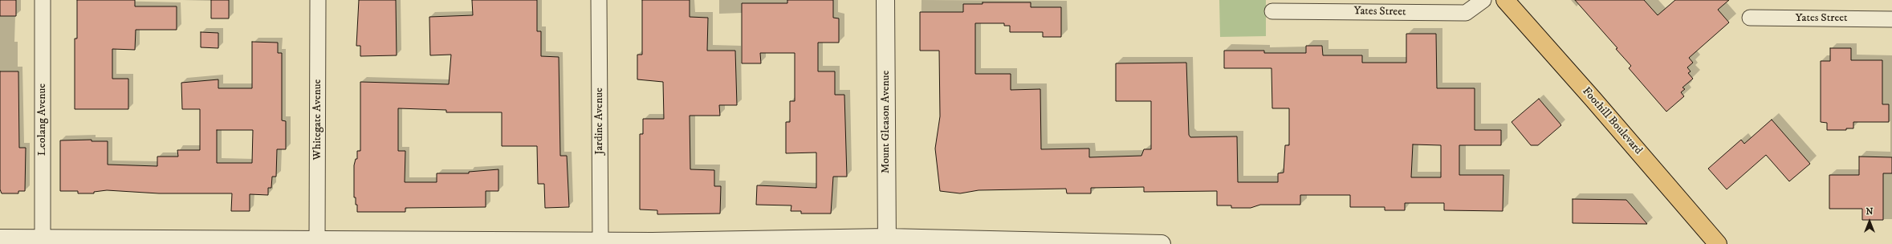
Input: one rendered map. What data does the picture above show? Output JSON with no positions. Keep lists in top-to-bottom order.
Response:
{
  "streets": {
    "main road": ["Foothill Boulevard"],
    "street": [
      "Yates Street",
      "Leolang Avenue",
      "Whitegate Avenue",
      "Jardine Avenue",
      "Mount Gleason Avenue"
    ]
  },
  "north": "top"
}
